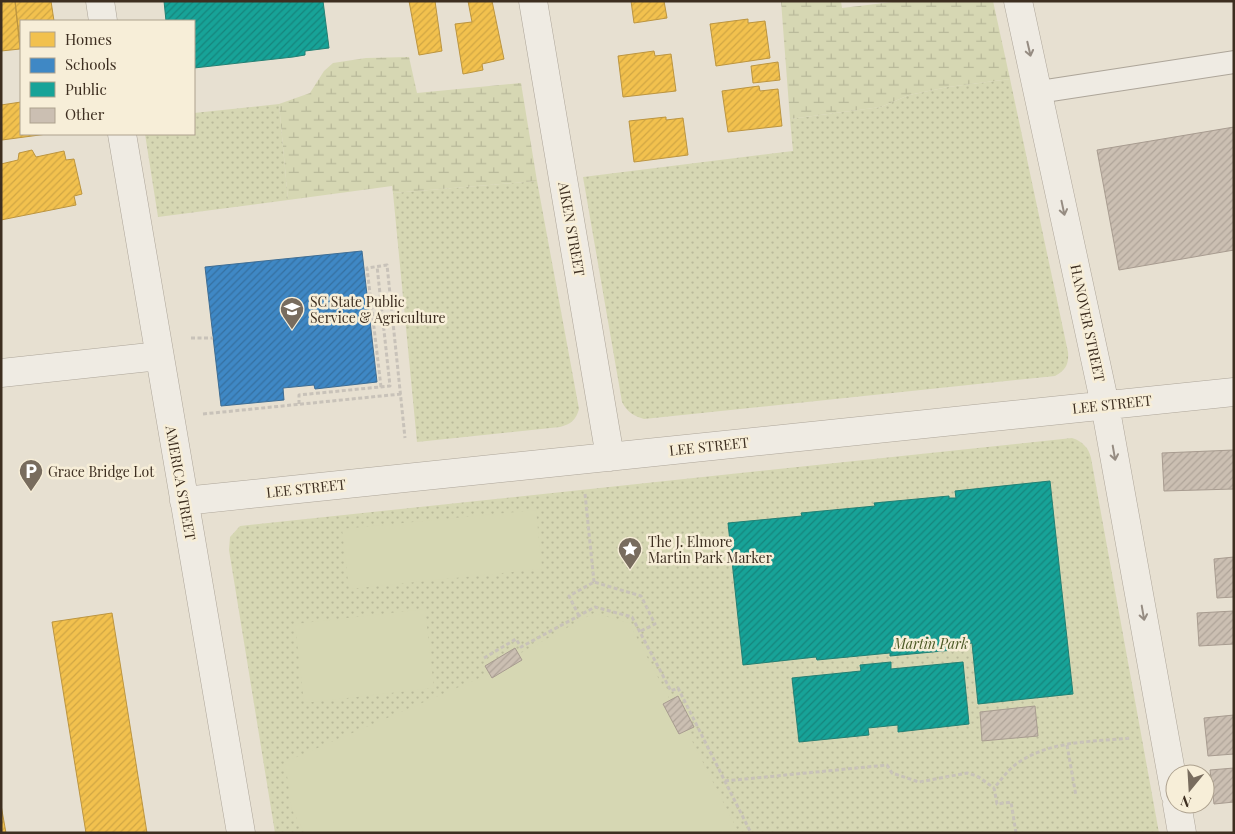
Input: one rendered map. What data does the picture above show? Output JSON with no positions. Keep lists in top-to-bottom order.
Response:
{
  "streets": {
    "street": [
      "AIKEN STREET",
      "HANOVER STREET",
      "LEE STREET",
      "AMERICA STREET"
    ]
  },
  "crossings": [
    ["AIKEN STREET", "LEE STREET"],
    ["HANOVER STREET", "LEE STREET"],
    ["LEE STREET", "AMERICA STREET"]
  ],
  "one_way": ["HANOVER STREET"],
  "parks": ["Martin Park"],
  "places": {
    "school or university": ["SC State Public Service & Agriculture"],
    "parking": ["Grace Bridge Lot"],
    "place": ["The J. Elmore Martin Park Marker"]
  },
  "legend": [
    "Homes",
    "Schools",
    "Public",
    "Other"
  ],
  "north": "bottom"
}
